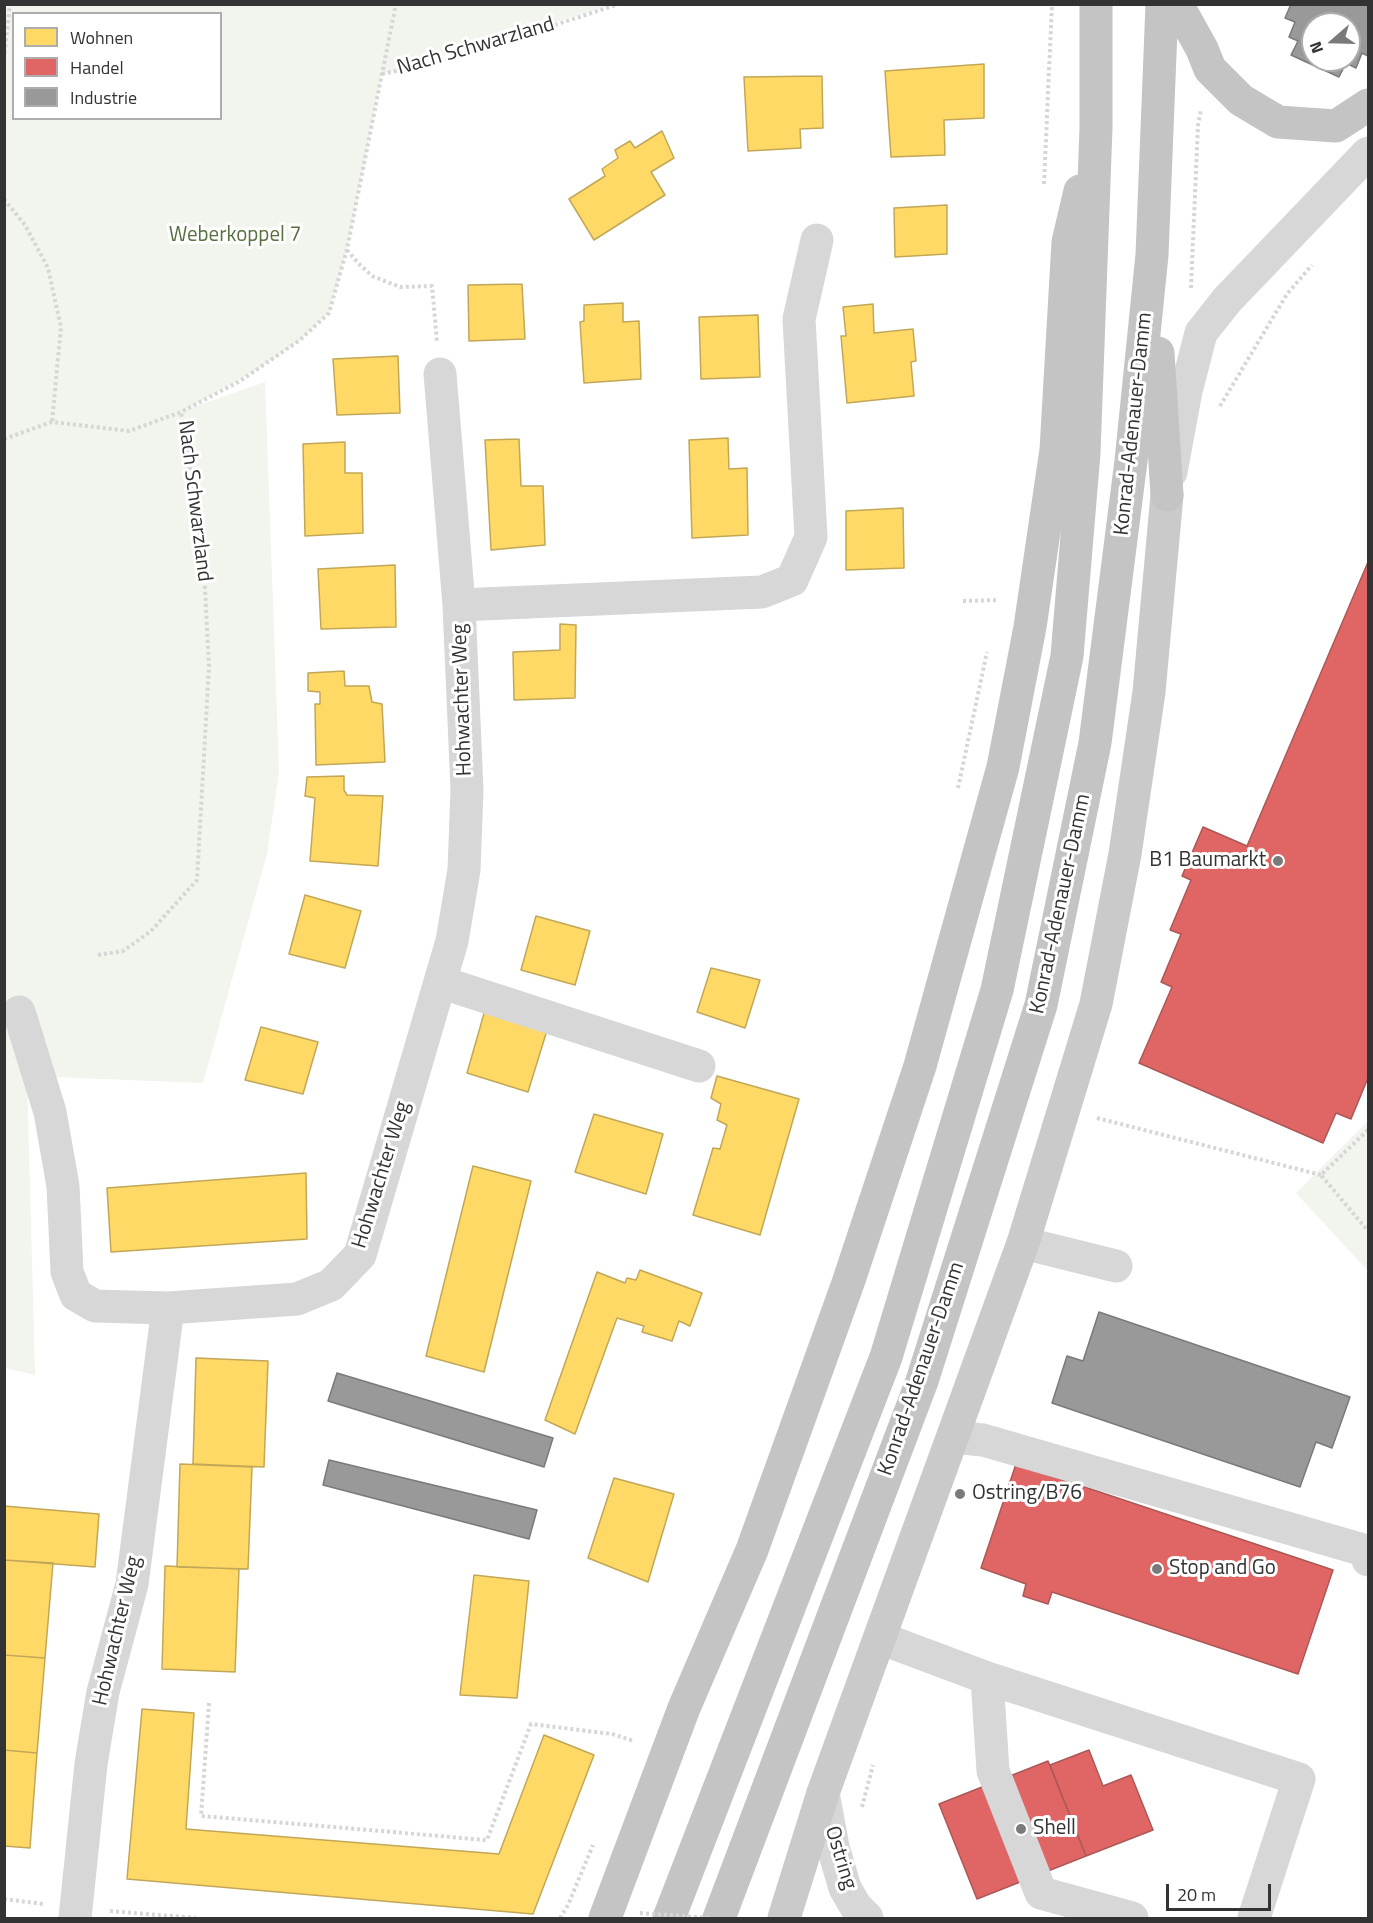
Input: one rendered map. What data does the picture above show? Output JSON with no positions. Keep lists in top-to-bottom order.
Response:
{
  "streets": {
    "highway": ["Konrad-Adenauer-Damm"],
    "street": ["Hohwachter Weg", "Ostring"],
    "path": ["Nach Schwarzland"]
  },
  "crossings": [
    ["Konrad-Adenauer-Damm", "Ostring"]
  ],
  "parks": ["Weberkoppel 7"],
  "places": [
    "B1 Baumarkt",
    "Ostring/B76",
    "Stop and Go",
    "Shell"
  ],
  "legend": ["Wohnen", "Handel", "Industrie"],
  "scale_bar": "20 m",
  "north": "left"
}
